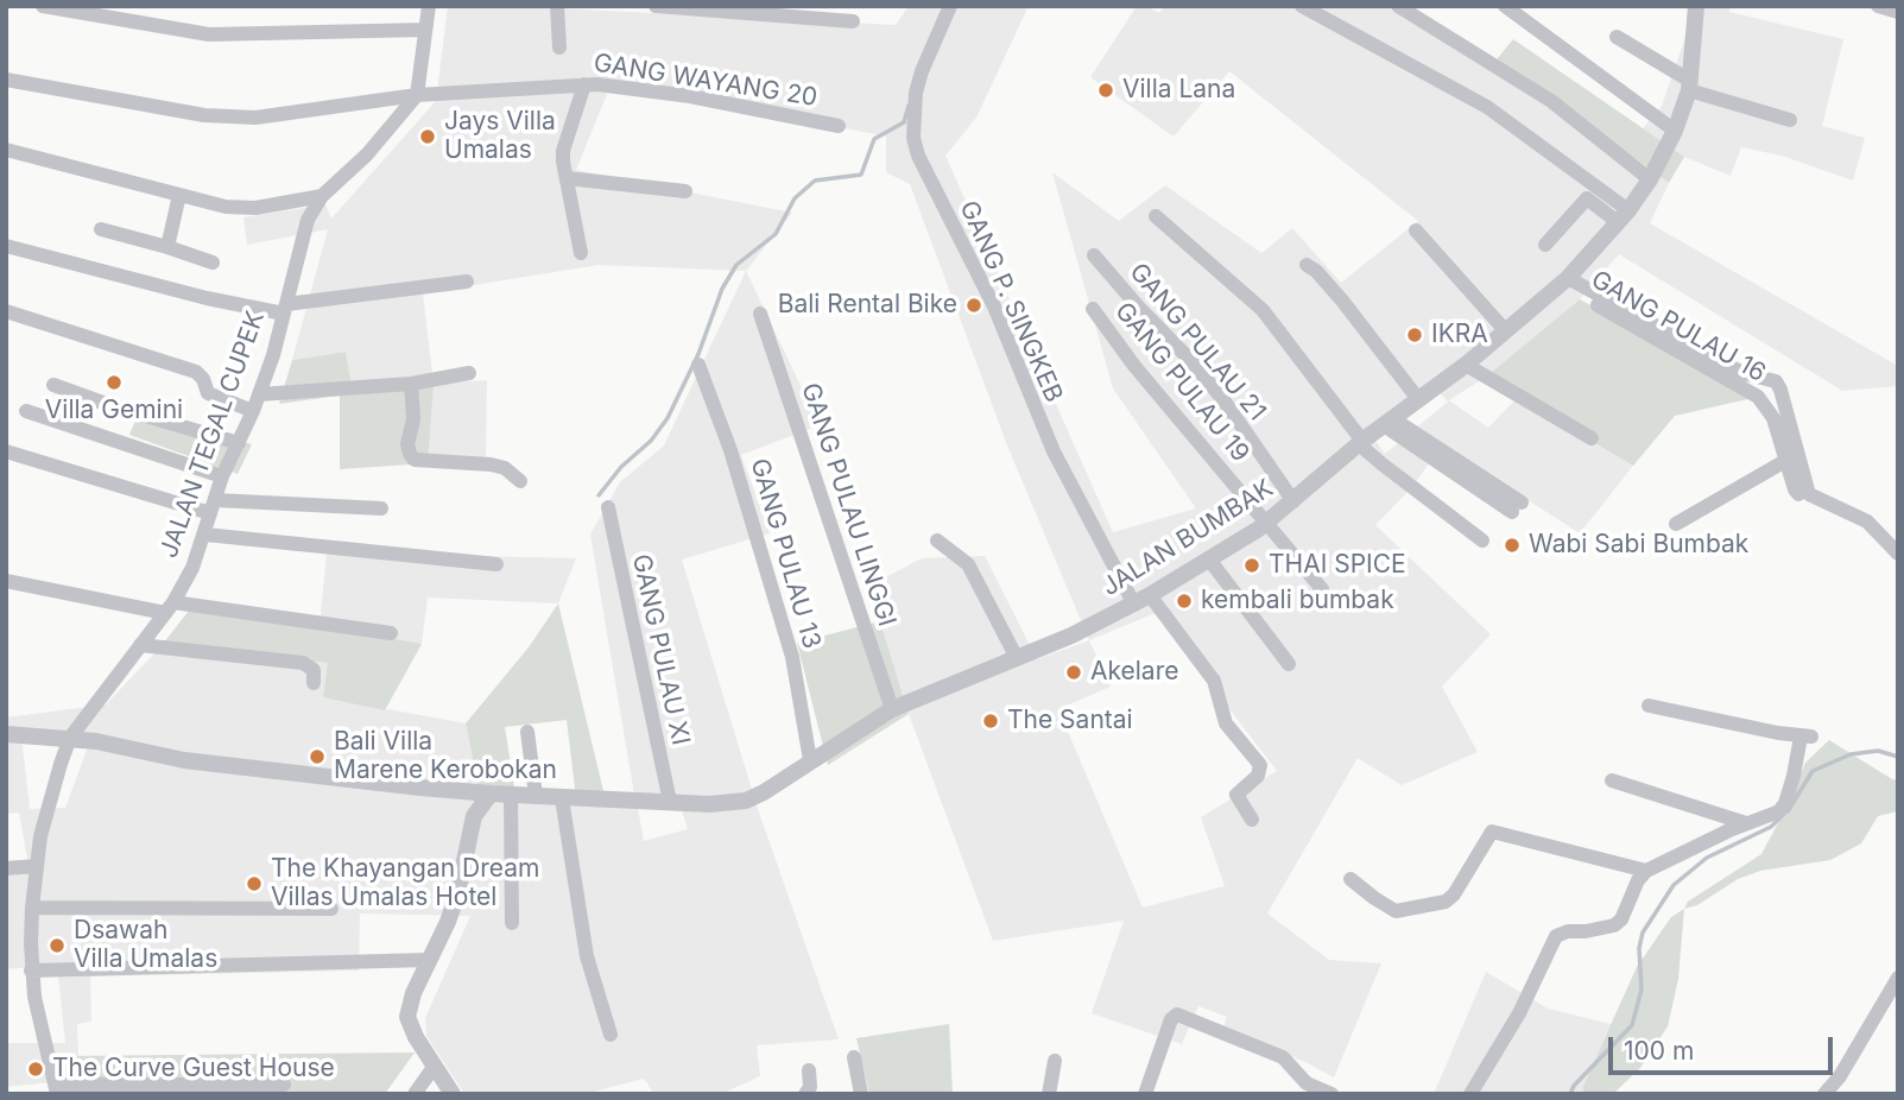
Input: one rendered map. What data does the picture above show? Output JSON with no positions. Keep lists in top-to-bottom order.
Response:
{
  "streets": {
    "street": [
      "GANG WAYANG 20",
      "GANG P. SINGKEB",
      "GANG PULAU 16",
      "GANG PULAU 21",
      "GANG PULAU 19",
      "JALAN TEGAL CUPEK",
      "GANG PULAU LINGGI",
      "JALAN BUMBAK",
      "GANG PULAU 13",
      "GANG PULAU XI"
    ]
  },
  "crossings": [
    ["GANG WAYANG 20", "JALAN TEGAL CUPEK"],
    ["GANG P. SINGKEB", "JALAN BUMBAK"],
    ["GANG PULAU 16", "JALAN BUMBAK"],
    ["GANG PULAU 21", "JALAN BUMBAK"],
    ["GANG PULAU 19", "JALAN BUMBAK"],
    ["GANG PULAU LINGGI", "JALAN BUMBAK"],
    ["JALAN BUMBAK", "GANG PULAU 13"],
    ["JALAN BUMBAK", "GANG PULAU XI"]
  ],
  "places": [
    "Villa Lana",
    "Jays Villa Umalas",
    "Bali Rental Bike",
    "IKRA",
    "Villa Gemini",
    "Wabi Sabi Bumbak",
    "THAI SPICE",
    "kembali bumbak",
    "Akelare",
    "The Santai",
    "Bali Villa Marene Kerobokan",
    "The Khayangan Dream Villas Umalas Hotel",
    "Dsawah Villa Umalas",
    "The Curve Guest House"
  ],
  "scale_bar": "100 m"
}
